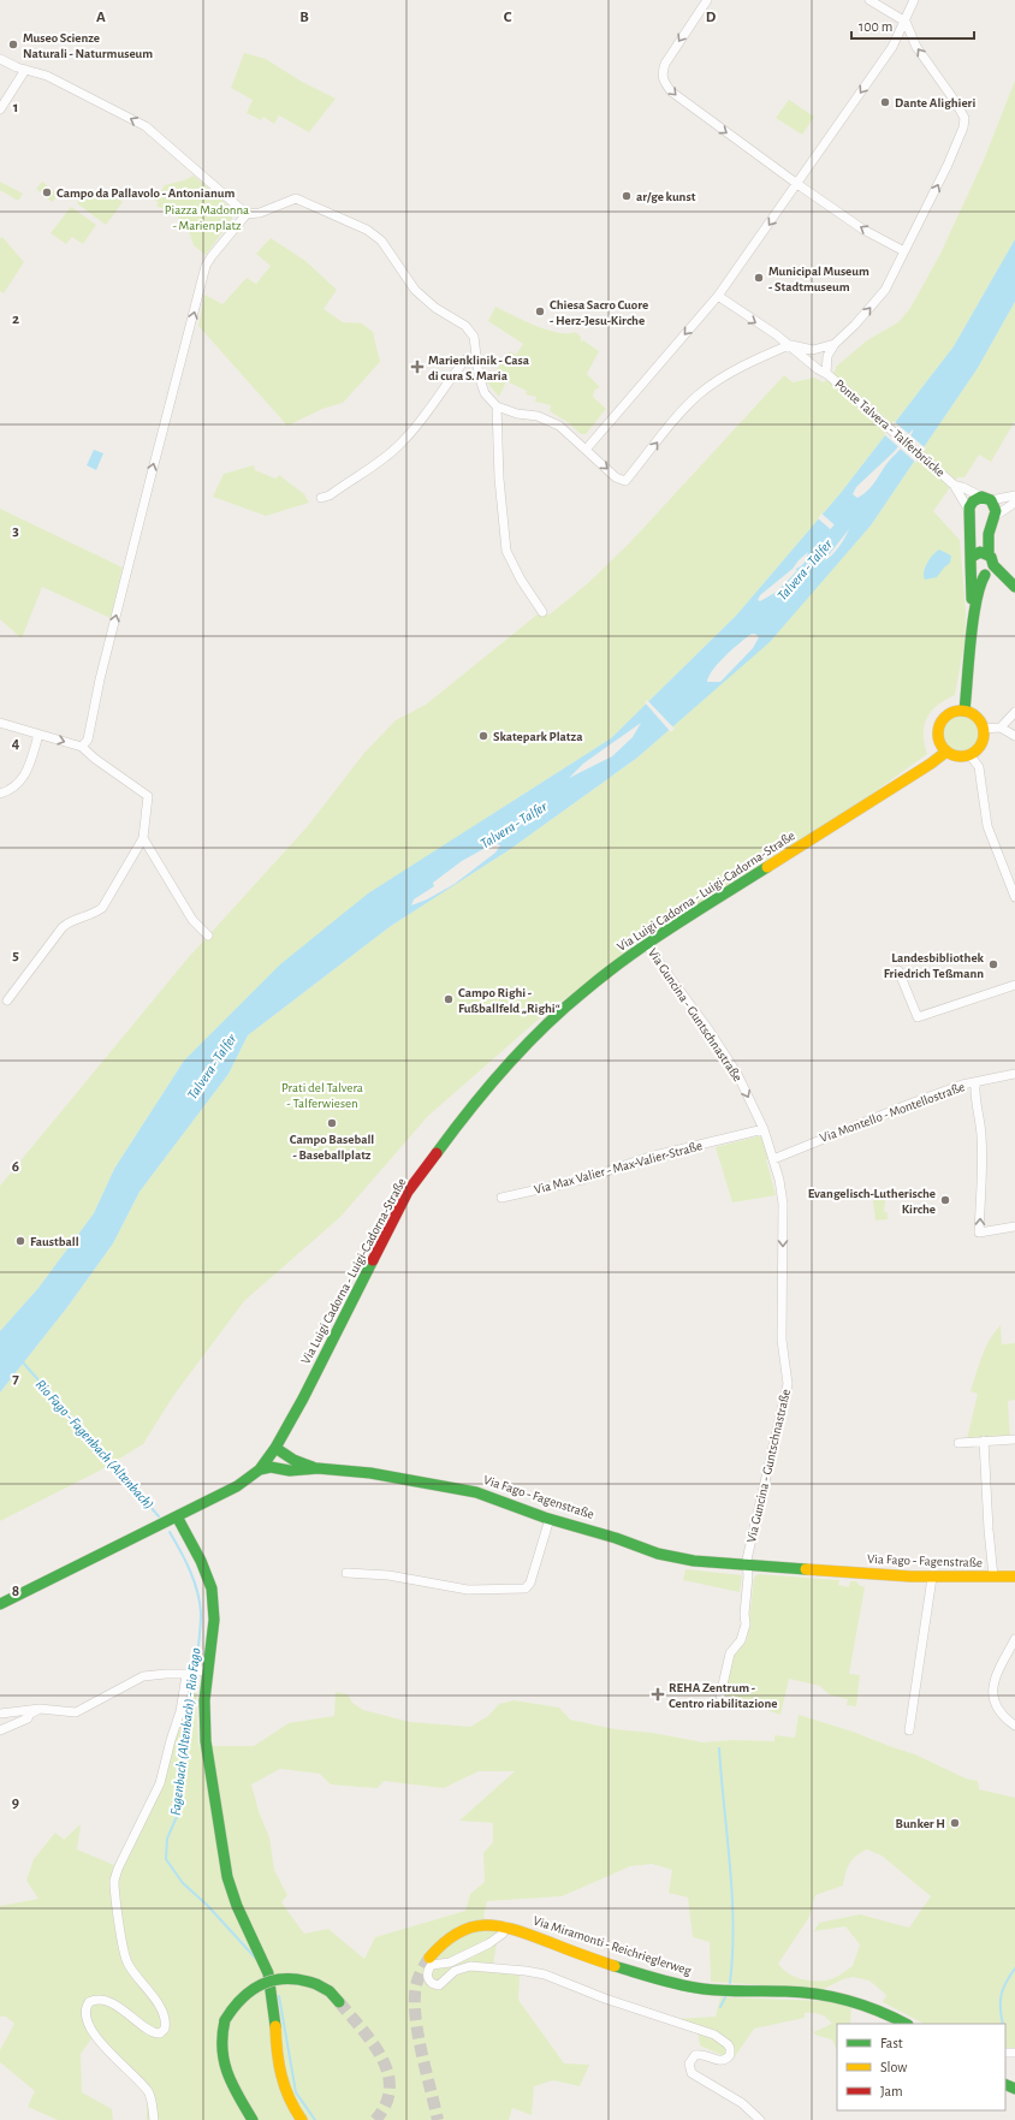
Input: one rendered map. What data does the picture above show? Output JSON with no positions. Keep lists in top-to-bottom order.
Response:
{
  "streets": {
    "main road": ["Via Luigi Cadorna - Luigi-Cadorna-Straße", "Via Fago - Fagenstraße", "Via Miramonti - Reichrieglerweg"],
    "street": [
      "Ponte Talvera - Talferbrücke",
      "Via Guncina - Guntschnastraße",
      "Via Montello - Montellostraße",
      "Via Max Valier - Max-Valier-Straße"
    ]
  },
  "crossings": [
    ["Via Luigi Cadorna - Luigi-Cadorna-Straße", "Via Guncina - Guntschnastraße"],
    ["Via Luigi Cadorna - Luigi-Cadorna-Straße", "Via Fago - Fagenstraße"],
    ["Via Guncina - Guntschnastraße", "Via Montello - Montellostraße"],
    ["Via Guncina - Guntschnastraße", "Via Max Valier - Max-Valier-Straße"],
    ["Via Guncina - Guntschnastraße", "Via Fago - Fagenstraße"]
  ],
  "one_way": ["Via Guncina - Guntschnastraße"],
  "water": ["Talvera - Talfer", "Rio Fago - Fagenbach (Altenbach)", "Fagenbach (Altenbach) - Rio Fago"],
  "parks": ["Piazza Madonna - Marienplatz", "Prati del Talvera - Talferwiesen"],
  "places": {
    "other": [
      "Museo Scienze Naturali - Naturmuseum",
      "Dante Alighieri",
      "Campo da Pallavolo - Antonianum",
      "ar/ge kunst",
      "Municipal Museum - Stadtmuseum",
      "Chiesa Sacro Cuore - Herz-Jesu-Kirche",
      "Skatepark Platza",
      "Landesbibliothek Friedrich Teßmann",
      "Campo Righi - Fußballfeld „Righi“",
      "Campo Baseball - Baseballplatz",
      "Evangelisch-Lutherische Kirche",
      "Faustball",
      "Bunker H"
    ],
    "health": ["Marienklinik - Casa di cura S. Maria", "REHA Zentrum - Centro riabilitazione"]
  },
  "legend": ["Fast", "Slow", "Jam"],
  "scale_bar": "100 m",
  "grid": {
    "columns": [
      "A",
      "B",
      "C",
      "D"
    ],
    "rows": [
      "1",
      "2",
      "3",
      "4",
      "5",
      "6",
      "7",
      "8",
      "9"
    ]
  }
}
